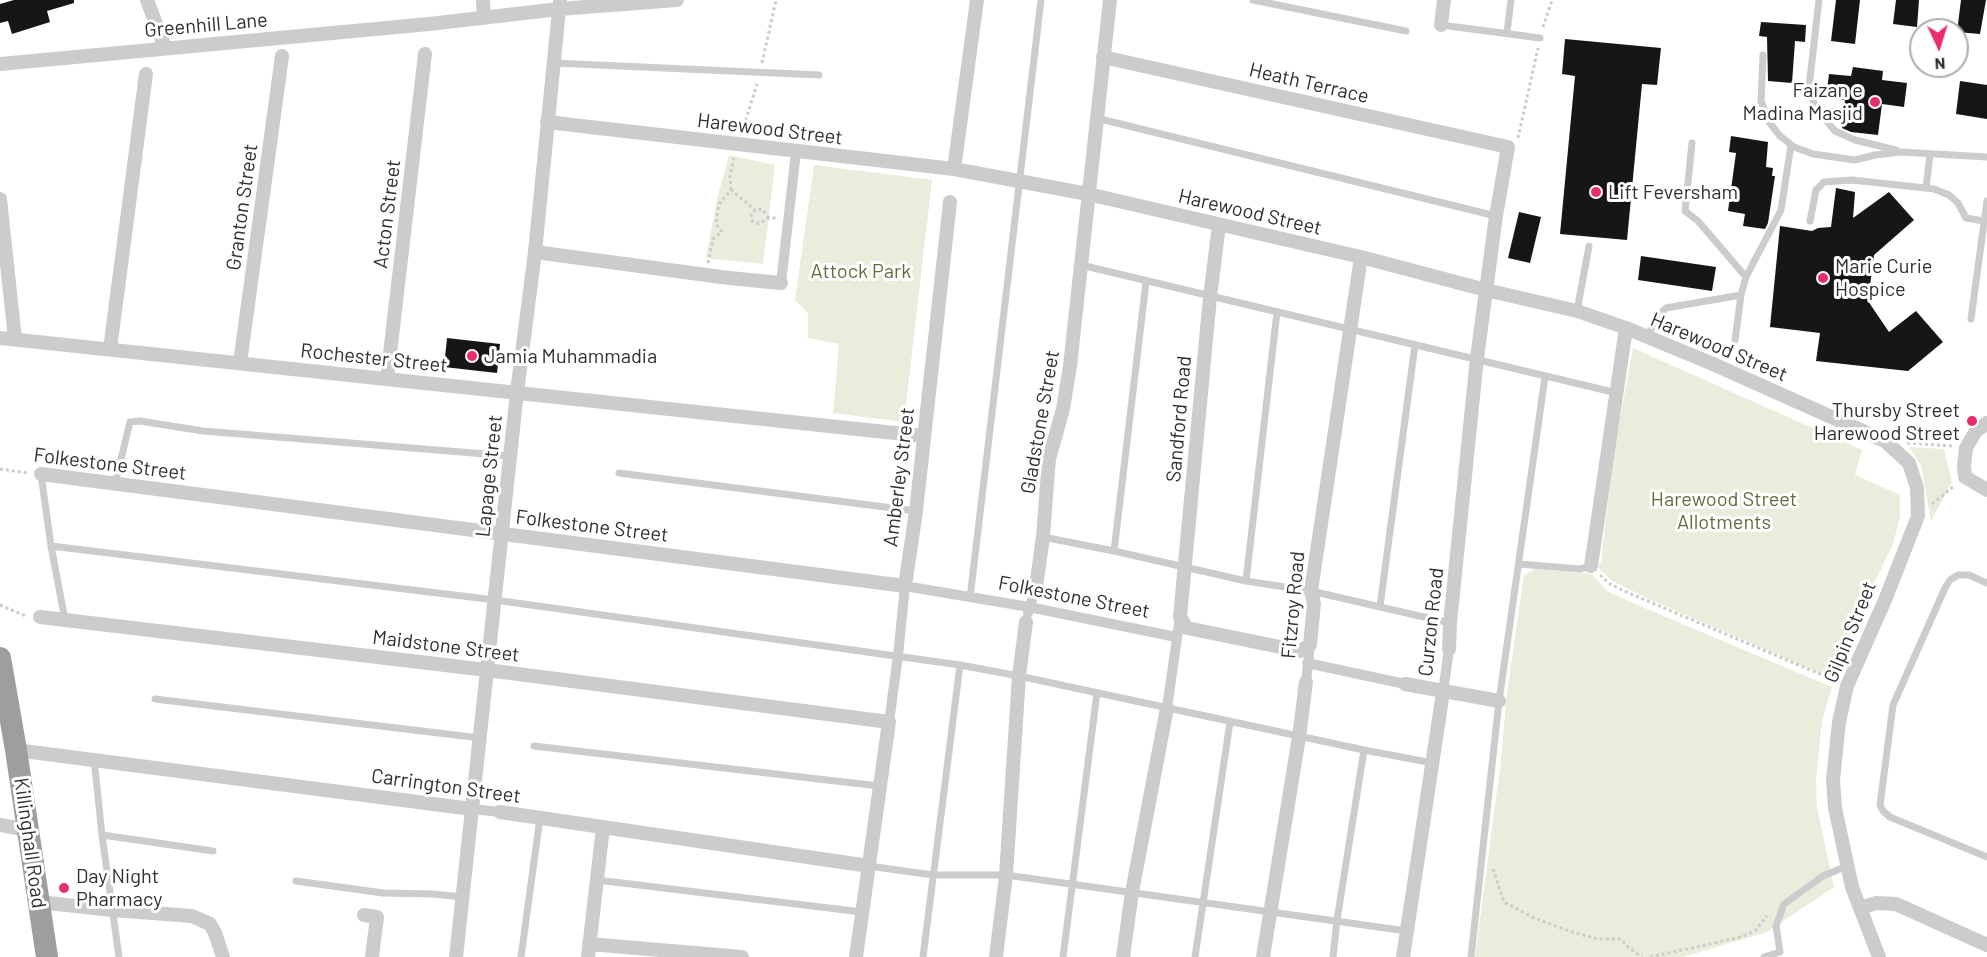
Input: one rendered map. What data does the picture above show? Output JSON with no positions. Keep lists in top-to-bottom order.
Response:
{
  "streets": {
    "highway": ["Killinghall Road"],
    "street": [
      "Greenhill Lane",
      "Heath Terrace",
      "Harewood Street",
      "Granton Street",
      "Acton Street",
      "Rochester Street",
      "Sandford Road",
      "Gladstone Street",
      "Folkestone Street",
      "Lapage Street",
      "Amberley Street",
      "Fitzroy Road",
      "Curzon Road",
      "Gilpin Street",
      "Maidstone Street",
      "Carrington Street"
    ]
  },
  "crossings": [
    ["Greenhill Lane", "Lapage Street"],
    ["Heath Terrace", "Gladstone Street"],
    ["Heath Terrace", "Curzon Road"],
    ["Harewood Street", "Sandford Road"],
    ["Harewood Street", "Gladstone Street"],
    ["Harewood Street", "Lapage Street"],
    ["Harewood Street", "Fitzroy Road"],
    ["Harewood Street", "Curzon Road"],
    ["Harewood Street", "Gilpin Street"],
    ["Granton Street", "Rochester Street"],
    ["Acton Street", "Rochester Street"],
    ["Rochester Street", "Lapage Street"],
    ["Rochester Street", "Amberley Street"],
    ["Sandford Road", "Folkestone Street"],
    ["Gladstone Street", "Folkestone Street"],
    ["Folkestone Street", "Lapage Street"],
    ["Folkestone Street", "Amberley Street"],
    ["Lapage Street", "Maidstone Street"],
    ["Lapage Street", "Carrington Street"],
    ["Amberley Street", "Maidstone Street"],
    ["Amberley Street", "Carrington Street"],
    ["Carrington Street", "Killinghall Road"]
  ],
  "parks": ["Attock Park", "Harewood Street Allotments"],
  "places": [
    "Faizan e Madina Masjid",
    "Lift Feversham",
    "Marie Curie Hospice",
    "Jamia Muhammadia",
    "Thursby Street Harewood Street",
    "Day Night Pharmacy"
  ],
  "north": "bottom"
}
